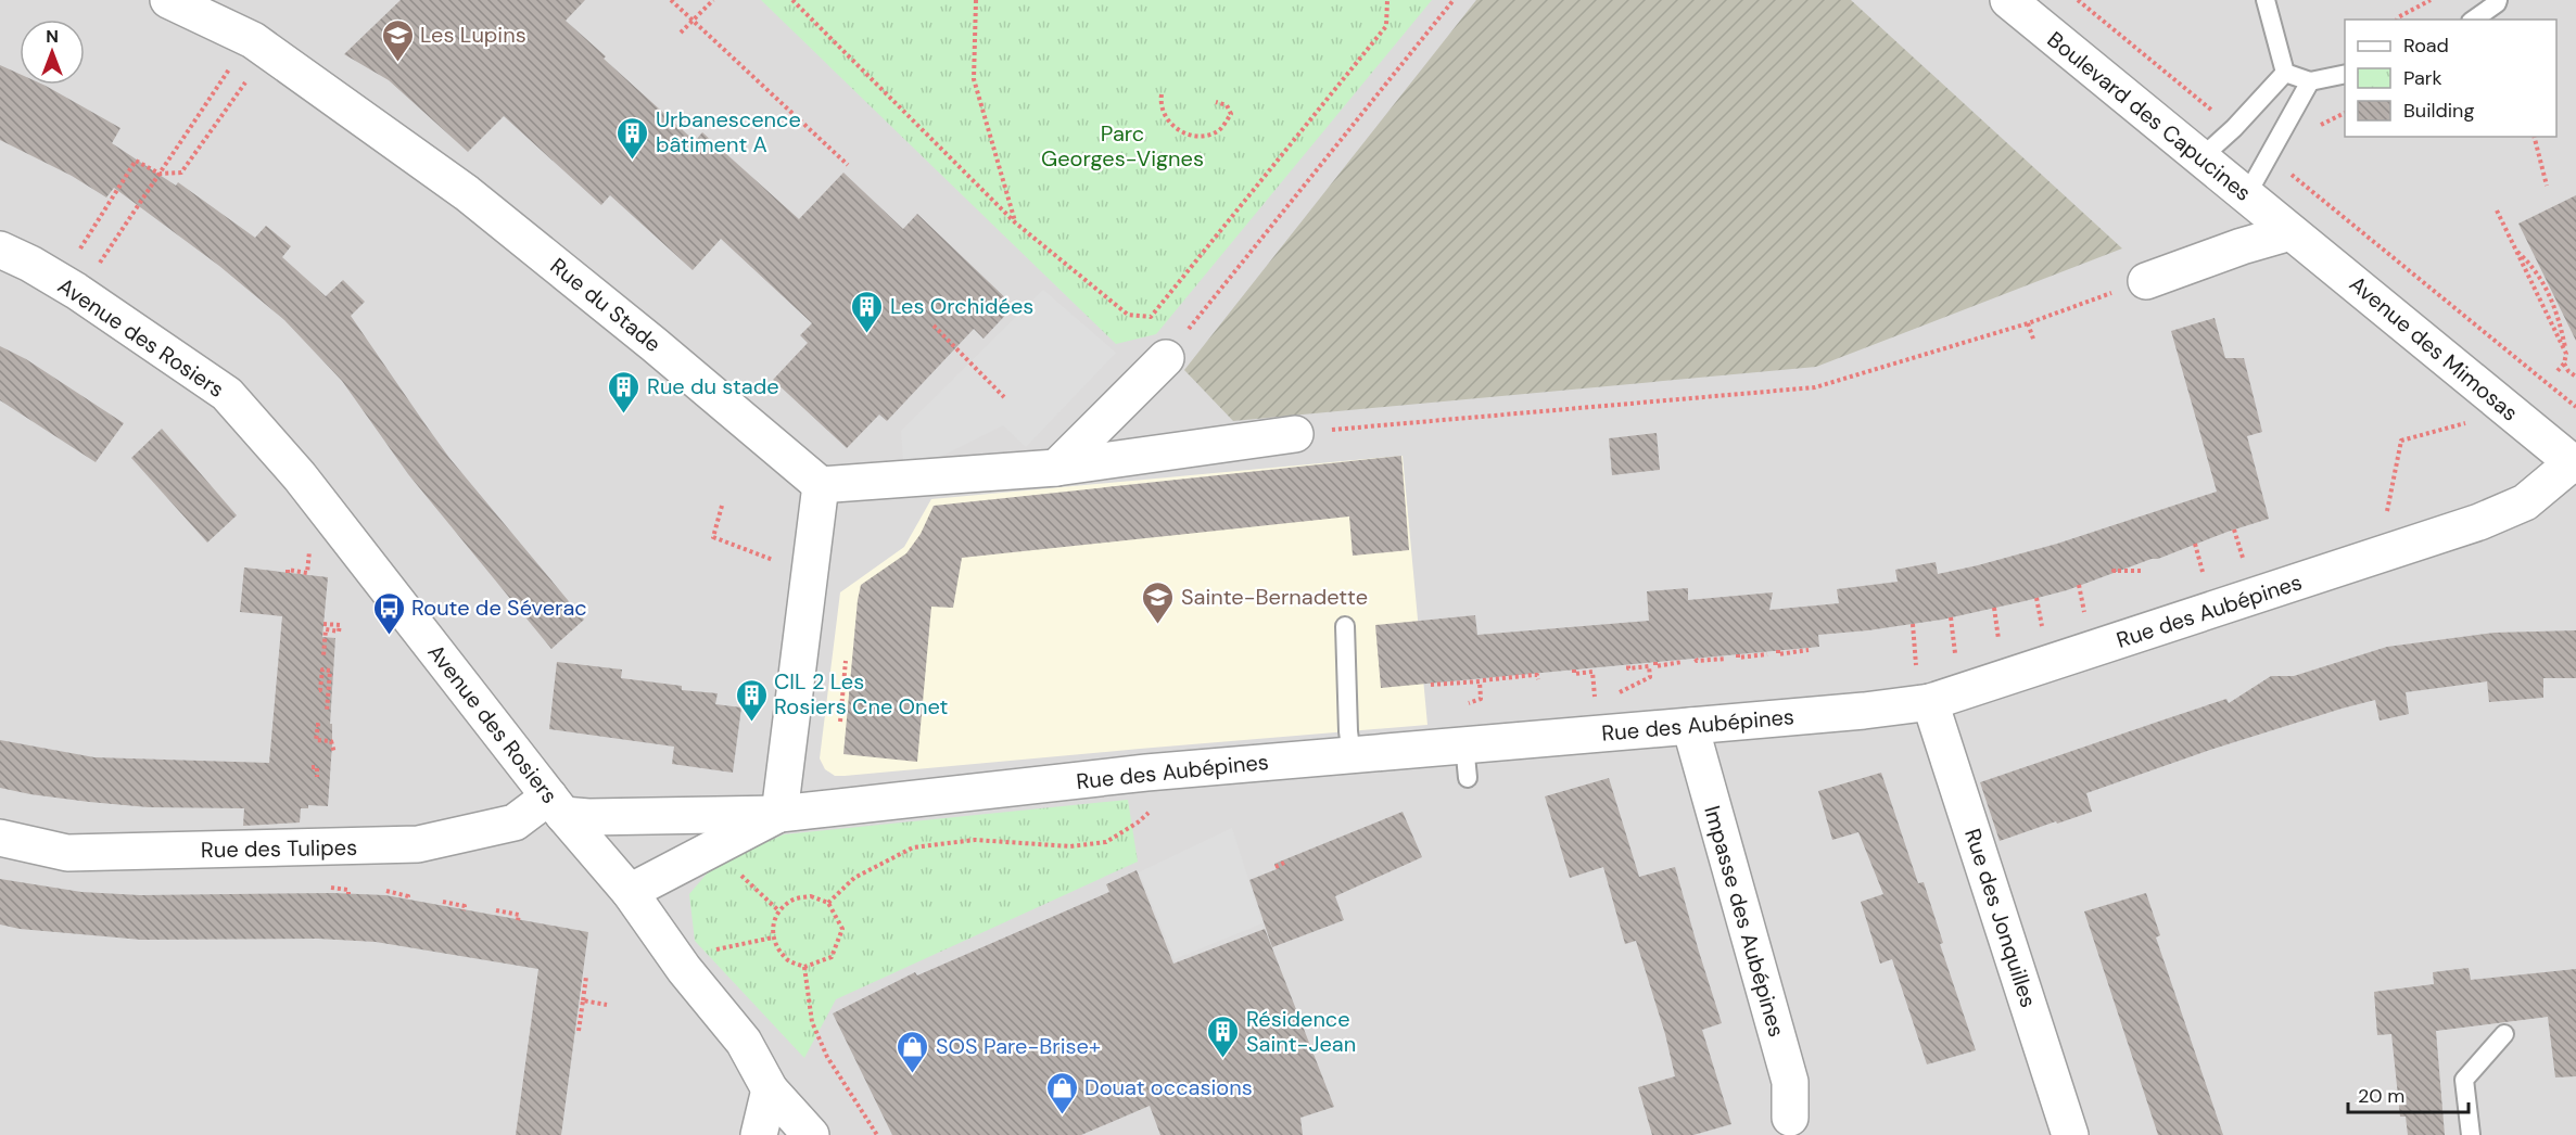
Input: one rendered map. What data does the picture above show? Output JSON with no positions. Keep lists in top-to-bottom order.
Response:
{
  "streets": {
    "street": [
      "Boulevard des Capucines",
      "Rue du Stade",
      "Avenue des Rosiers",
      "Avenue des Mimosas",
      "Rue des Aubépines",
      "Rue des Tulipes",
      "Rue des Jonquilles",
      "Impasse des Aubépines"
    ]
  },
  "crossings": [
    ["Boulevard des Capucines", "Avenue des Mimosas"],
    ["Avenue des Rosiers", "Rue des Aubépines"],
    ["Avenue des Rosiers", "Rue des Tulipes"],
    ["Avenue des Mimosas", "Rue des Aubépines"],
    ["Rue des Aubépines", "Rue des Tulipes"],
    ["Rue des Aubépines", "Rue des Jonquilles"],
    ["Rue des Aubépines", "Impasse des Aubépines"]
  ],
  "parks": ["Parc Georges-Vignes"],
  "places": {
    "school or university": ["Les Lupins", "Sainte-Bernadette"],
    "building": [
      "Urbanescence bâtiment A",
      "Les Orchidées",
      "Rue du stade",
      "CIL 2 Les Rosiers Cne Onet",
      "Résidence Saint-Jean"
    ],
    "bus stop": ["Route de Séverac"],
    "shop": ["SOS Pare-Brise+", "Douat occasions"]
  },
  "legend": ["Road", "Park", "Building"],
  "scale_bar": "20 m",
  "north": "top"
}
